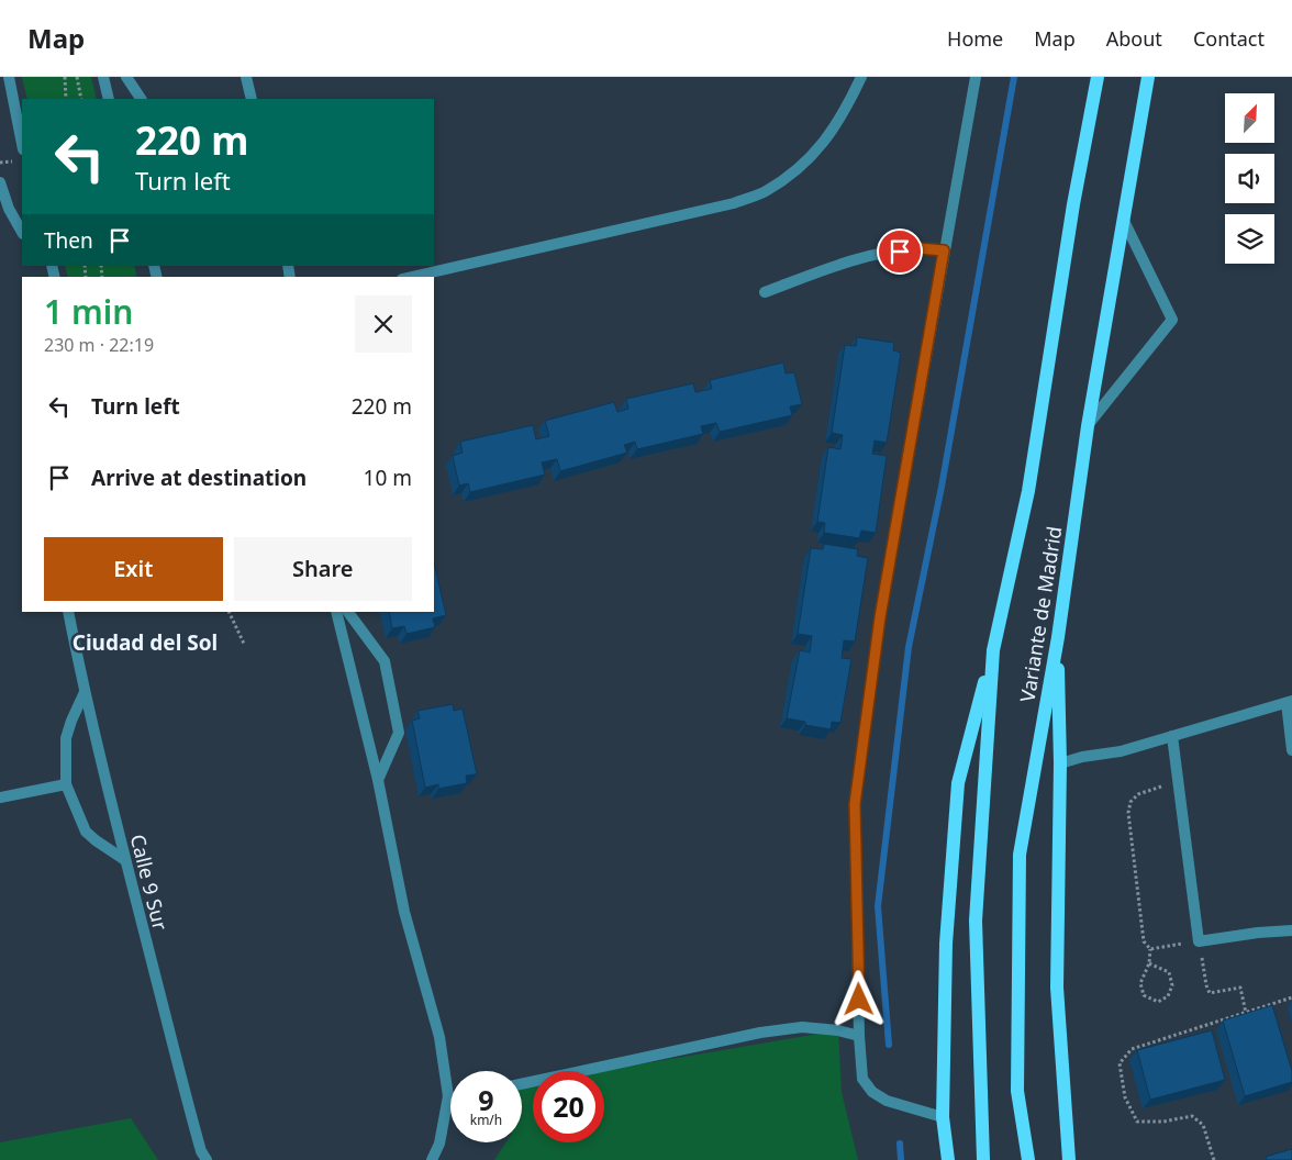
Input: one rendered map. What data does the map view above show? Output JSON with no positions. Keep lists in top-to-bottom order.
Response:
{
  "streets": {
    "main road": ["Variante de Madrid"],
    "street": ["Calle 9 Sur"]
  },
  "districts": ["Ciudad del Sol"],
  "north": "top right",
  "page": {
    "header": "Map",
    "nav": [
      "Home",
      "Map",
      "About",
      "Contact"
    ],
    "turn": ["220 m", "Turn left"],
    "then": "Then",
    "heading": ["1 min", "230 m · 22:19"],
    "list": [
      {
        "name": "Turn left",
        "value": "220 m"
      },
      {
        "name": "Arrive at destination",
        "value": "10 m"
      }
    ],
    "buttons": ["Exit", "Share"],
    "speed": "9 km/h",
    "limit": "20"
  }
}
